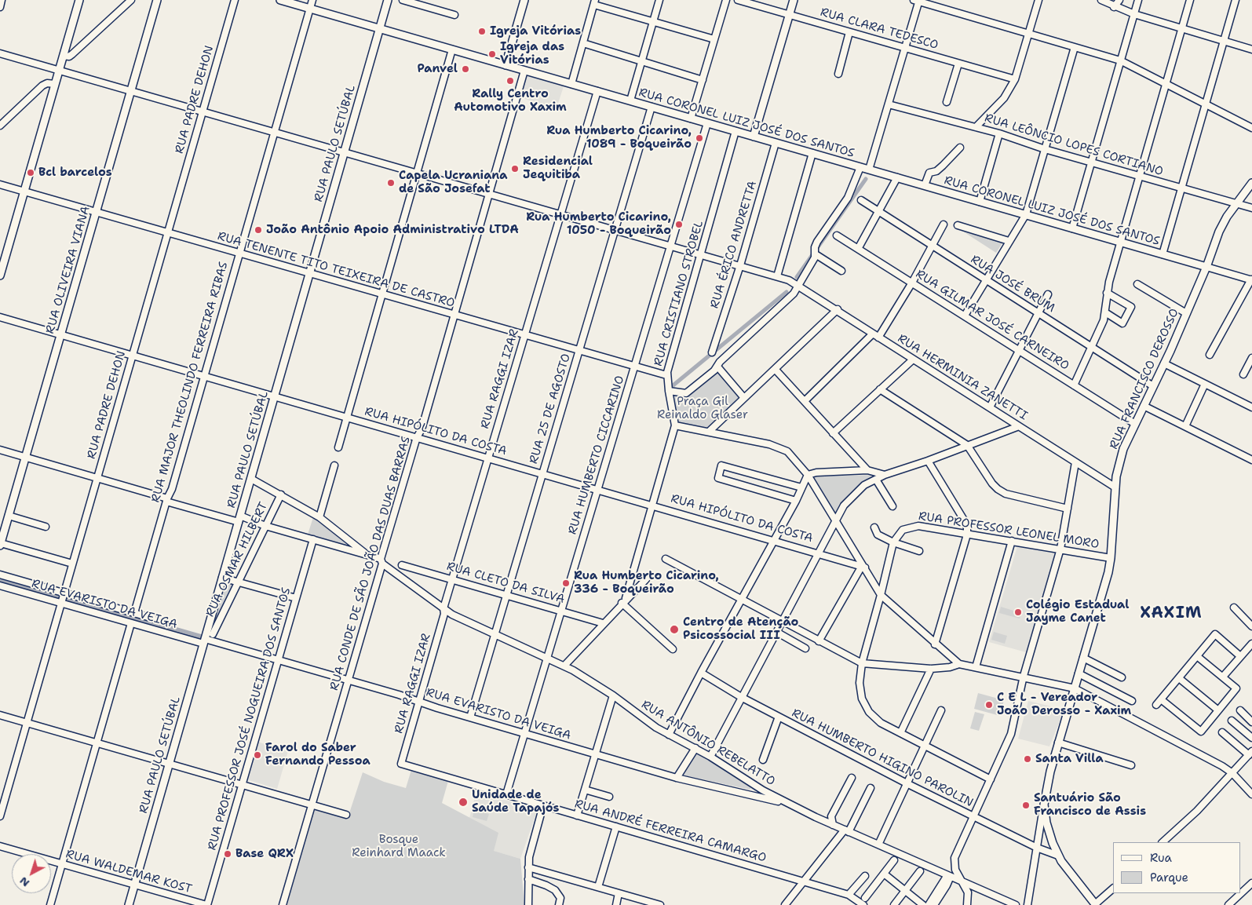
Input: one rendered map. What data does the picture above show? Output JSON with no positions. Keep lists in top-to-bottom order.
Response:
{
  "streets": {
    "main road": [
      "RUA CORONEL LUIZ JOSÉ DOS SANTOS",
      "RUA PAULO SETÚBAL",
      "RUA OLIVEIRA VIANA",
      "RUA FRANCISCO DEROSSO"
    ],
    "street": [
      "RUA CLARA TEDESCO",
      "RUA PADRE DEHON",
      "RUA LEÔNCIO LOPES CORTIANO",
      "RUA ÉRICO ANDRETTA",
      "RUA TENENTE TITO TEIXEIRA DE CASTRO",
      "RUA JOSÉ BRUM",
      "RUA CRISTIANO STROBEL",
      "RUA GILMAR JOSÉ CARNEIRO",
      "RUA HERMINIA ZANETTI",
      "RUA RAGGI IZAR",
      "RUA MAJOR THEOLINDO FERREIRA RIBAS",
      "RUA 25 DE AGOSTO",
      "RUA HIPÓLITO DA COSTA",
      "RUA HUMBERTO CICCARINO",
      "RUA PROFESSOR LEONEL MORO",
      "RUA OSMAR HILBERT",
      "RUA CONDE DE SÃO JOÃO DAS DUAS BARRAS",
      "RUA CLETO DA SILVA",
      "RUA EVARISTO DA VEIGA",
      "RUA PROFESSOR JOSÉ NOGUEIRA DOS SANTOS",
      "RUA ANTÔNIO REBELATTO",
      "RUA HUMBERTO HIGINO PAROLIN",
      "RUA ANDRÉ FERREIRA CAMARGO",
      "RUA WALDEMAR KOST"
    ]
  },
  "crossings": [
    ["RUA PADRE DEHON", "RUA TENENTE TITO TEIXEIRA DE CASTRO"],
    ["RUA PADRE DEHON", "RUA HERMINIA ZANETTI"],
    ["RUA PADRE DEHON", "RUA HIPÓLITO DA COSTA"],
    ["RUA PADRE DEHON", "RUA EVARISTO DA VEIGA"],
    ["RUA CORONEL LUIZ JOSÉ DOS SANTOS", "RUA PAULO SETÚBAL"],
    ["RUA CORONEL LUIZ JOSÉ DOS SANTOS", "RUA ÉRICO ANDRETTA"],
    ["RUA CORONEL LUIZ JOSÉ DOS SANTOS", "RUA CRISTIANO STROBEL"],
    ["RUA CORONEL LUIZ JOSÉ DOS SANTOS", "RUA RAGGI IZAR"],
    ["RUA CORONEL LUIZ JOSÉ DOS SANTOS", "RUA FRANCISCO DEROSSO"],
    ["RUA CORONEL LUIZ JOSÉ DOS SANTOS", "RUA MAJOR THEOLINDO FERREIRA RIBAS"],
    ["RUA CORONEL LUIZ JOSÉ DOS SANTOS", "RUA 25 DE AGOSTO"],
    ["RUA CORONEL LUIZ JOSÉ DOS SANTOS", "RUA HUMBERTO CICCARINO"],
    ["RUA CORONEL LUIZ JOSÉ DOS SANTOS", "RUA CONDE DE SÃO JOÃO DAS DUAS BARRAS"],
    ["RUA PAULO SETÚBAL", "RUA TENENTE TITO TEIXEIRA DE CASTRO"],
    ["RUA PAULO SETÚBAL", "RUA HERMINIA ZANETTI"],
    ["RUA PAULO SETÚBAL", "RUA HIPÓLITO DA COSTA"],
    ["RUA PAULO SETÚBAL", "RUA EVARISTO DA VEIGA"],
    ["RUA PAULO SETÚBAL", "RUA WALDEMAR KOST"],
    ["RUA LEÔNCIO LOPES CORTIANO", "RUA FRANCISCO DEROSSO"],
    ["RUA ÉRICO ANDRETTA", "RUA HERMINIA ZANETTI"],
    ["RUA OLIVEIRA VIANA", "RUA TENENTE TITO TEIXEIRA DE CASTRO"],
    ["RUA OLIVEIRA VIANA", "RUA HERMINIA ZANETTI"],
    ["RUA OLIVEIRA VIANA", "RUA HIPÓLITO DA COSTA"],
    ["RUA TENENTE TITO TEIXEIRA DE CASTRO", "RUA CRISTIANO STROBEL"],
    ["RUA TENENTE TITO TEIXEIRA DE CASTRO", "RUA RAGGI IZAR"],
    ["RUA TENENTE TITO TEIXEIRA DE CASTRO", "RUA MAJOR THEOLINDO FERREIRA RIBAS"],
    ["RUA TENENTE TITO TEIXEIRA DE CASTRO", "RUA 25 DE AGOSTO"],
    ["RUA TENENTE TITO TEIXEIRA DE CASTRO", "RUA HUMBERTO CICCARINO"],
    ["RUA TENENTE TITO TEIXEIRA DE CASTRO", "RUA CONDE DE SÃO JOÃO DAS DUAS BARRAS"],
    ["RUA JOSÉ BRUM", "RUA FRANCISCO DEROSSO"],
    ["RUA CRISTIANO STROBEL", "RUA HERMINIA ZANETTI"],
    ["RUA CRISTIANO STROBEL", "RUA HIPÓLITO DA COSTA"],
    ["RUA GILMAR JOSÉ CARNEIRO", "RUA FRANCISCO DEROSSO"],
    ["RUA HERMINIA ZANETTI", "RUA RAGGI IZAR"],
    ["RUA HERMINIA ZANETTI", "RUA FRANCISCO DEROSSO"],
    ["RUA HERMINIA ZANETTI", "RUA MAJOR THEOLINDO FERREIRA RIBAS"],
    ["RUA HERMINIA ZANETTI", "RUA 25 DE AGOSTO"],
    ["RUA HERMINIA ZANETTI", "RUA HUMBERTO CICCARINO"],
    ["RUA HERMINIA ZANETTI", "RUA CONDE DE SÃO JOÃO DAS DUAS BARRAS"],
    ["RUA RAGGI IZAR", "RUA HIPÓLITO DA COSTA"],
    ["RUA RAGGI IZAR", "RUA CLETO DA SILVA"],
    ["RUA RAGGI IZAR", "RUA EVARISTO DA VEIGA"],
    ["RUA RAGGI IZAR", "RUA ANTÔNIO REBELATTO"],
    ["RUA RAGGI IZAR", "RUA ANDRÉ FERREIRA CAMARGO"],
    ["RUA FRANCISCO DEROSSO", "RUA PROFESSOR LEONEL MORO"],
    ["RUA FRANCISCO DEROSSO", "RUA HUMBERTO HIGINO PAROLIN"],
    ["RUA MAJOR THEOLINDO FERREIRA RIBAS", "RUA HIPÓLITO DA COSTA"],
    ["RUA MAJOR THEOLINDO FERREIRA RIBAS", "RUA EVARISTO DA VEIGA"],
    ["RUA 25 DE AGOSTO", "RUA HIPÓLITO DA COSTA"],
    ["RUA 25 DE AGOSTO", "RUA CLETO DA SILVA"],
    ["RUA 25 DE AGOSTO", "RUA EVARISTO DA VEIGA"],
    ["RUA 25 DE AGOSTO", "RUA ANTÔNIO REBELATTO"],
    ["RUA HIPÓLITO DA COSTA", "RUA HUMBERTO CICCARINO"],
    ["RUA HIPÓLITO DA COSTA", "RUA CONDE DE SÃO JOÃO DAS DUAS BARRAS"],
    ["RUA HUMBERTO CICCARINO", "RUA CLETO DA SILVA"],
    ["RUA HUMBERTO CICCARINO", "RUA EVARISTO DA VEIGA"],
    ["RUA HUMBERTO CICCARINO", "RUA ANTÔNIO REBELATTO"],
    ["RUA HUMBERTO CICCARINO", "RUA ANDRÉ FERREIRA CAMARGO"],
    ["RUA CONDE DE SÃO JOÃO DAS DUAS BARRAS", "RUA EVARISTO DA VEIGA"],
    ["RUA CONDE DE SÃO JOÃO DAS DUAS BARRAS", "RUA ANTÔNIO REBELATTO"],
    ["RUA EVARISTO DA VEIGA", "RUA PROFESSOR JOSÉ NOGUEIRA DOS SANTOS"],
    ["RUA EVARISTO DA VEIGA", "RUA ANTÔNIO REBELATTO"],
    ["RUA PROFESSOR JOSÉ NOGUEIRA DOS SANTOS", "RUA WALDEMAR KOST"]
  ],
  "districts": ["XAXIM"],
  "parks": ["Praça Gil Reinaldo Glaser", "Bosque Reinhard Maack"],
  "places": [
    "Igreja Vitórias",
    "Igreja das Vitórias",
    "Panvel",
    "Rally Centro Automotivo Xaxim",
    "Rua Humberto Cicarino, 1089 - Boqueirão",
    "Residencial Jequitiba",
    "Bcl barcelos",
    "Capela Ucraniana de São Josefat",
    "Rua Humberto Cicarino, 1050 - Boqueirão",
    "João Antônio Apoio Administrativo LTDA",
    "Rua Humberto Cicarino, 336 - Boqueirão",
    "Colégio Estadual Jayme Canet",
    "Centro de Atenção Psicossocial III",
    "C E L - Vereador João Derosso - Xaxim",
    "Farol do Saber Fernando Pessoa",
    "Santa Villa",
    "Unidade de Saúde Tapajós",
    "Santuário São Francisco de Assis",
    "Base QRX"
  ],
  "legend": ["Rua", "Parque"],
  "north": "bottom left"
}
